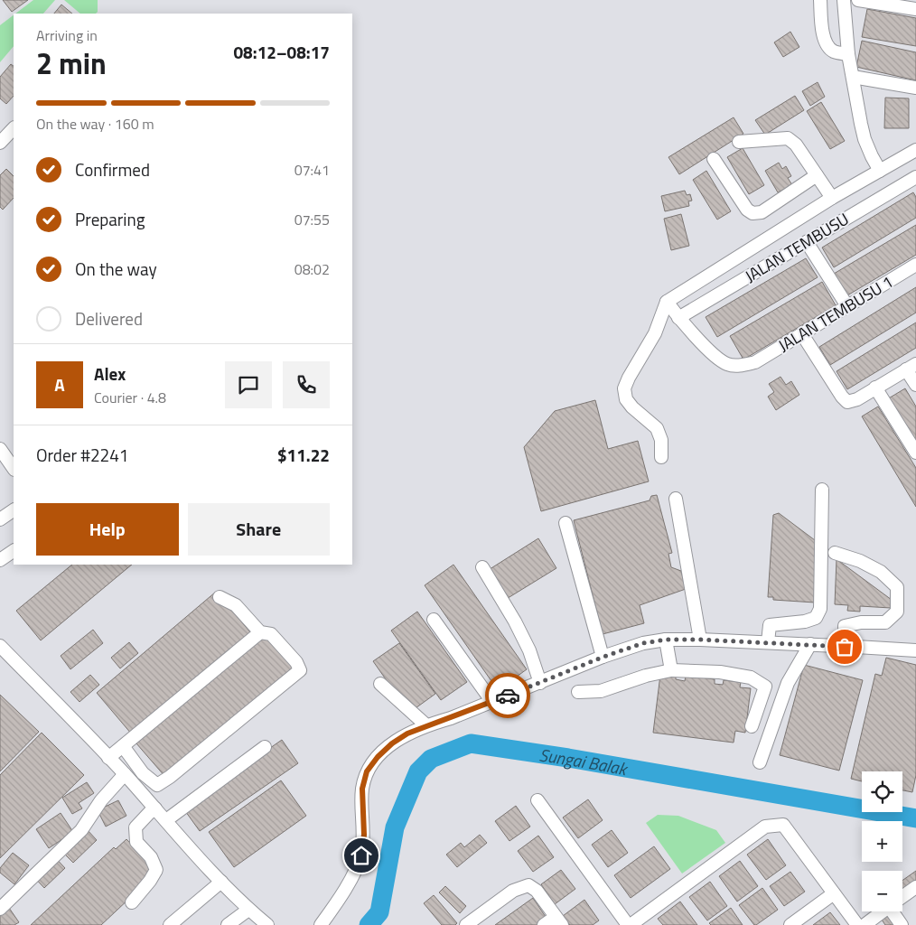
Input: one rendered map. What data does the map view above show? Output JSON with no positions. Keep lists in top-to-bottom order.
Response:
{
  "streets": {
    "street": ["JALAN TEMBUSU", "JALAN TEMBUSU 1"]
  },
  "crossings": [
    ["JALAN TEMBUSU", "JALAN TEMBUSU 1"]
  ],
  "water": ["Sungai Balak"],
  "page": {
    "heading": ["2 min", "Arriving in", "08:12–08:17"],
    "panel": [
      "Alex",
      "Courier · 4.8",
      "Order #2241",
      "$11.22"
    ],
    "bar": "On the way · 160 m",
    "list": [
      ["Confirmed", "07:41"],
      ["Preparing", "07:55"],
      ["On the way", "08:02"],
      "Delivered"
    ],
    "round": "A",
    "buttons": ["Help", "Share"],
    "map_buttons": ["+", "−"]
  }
}
